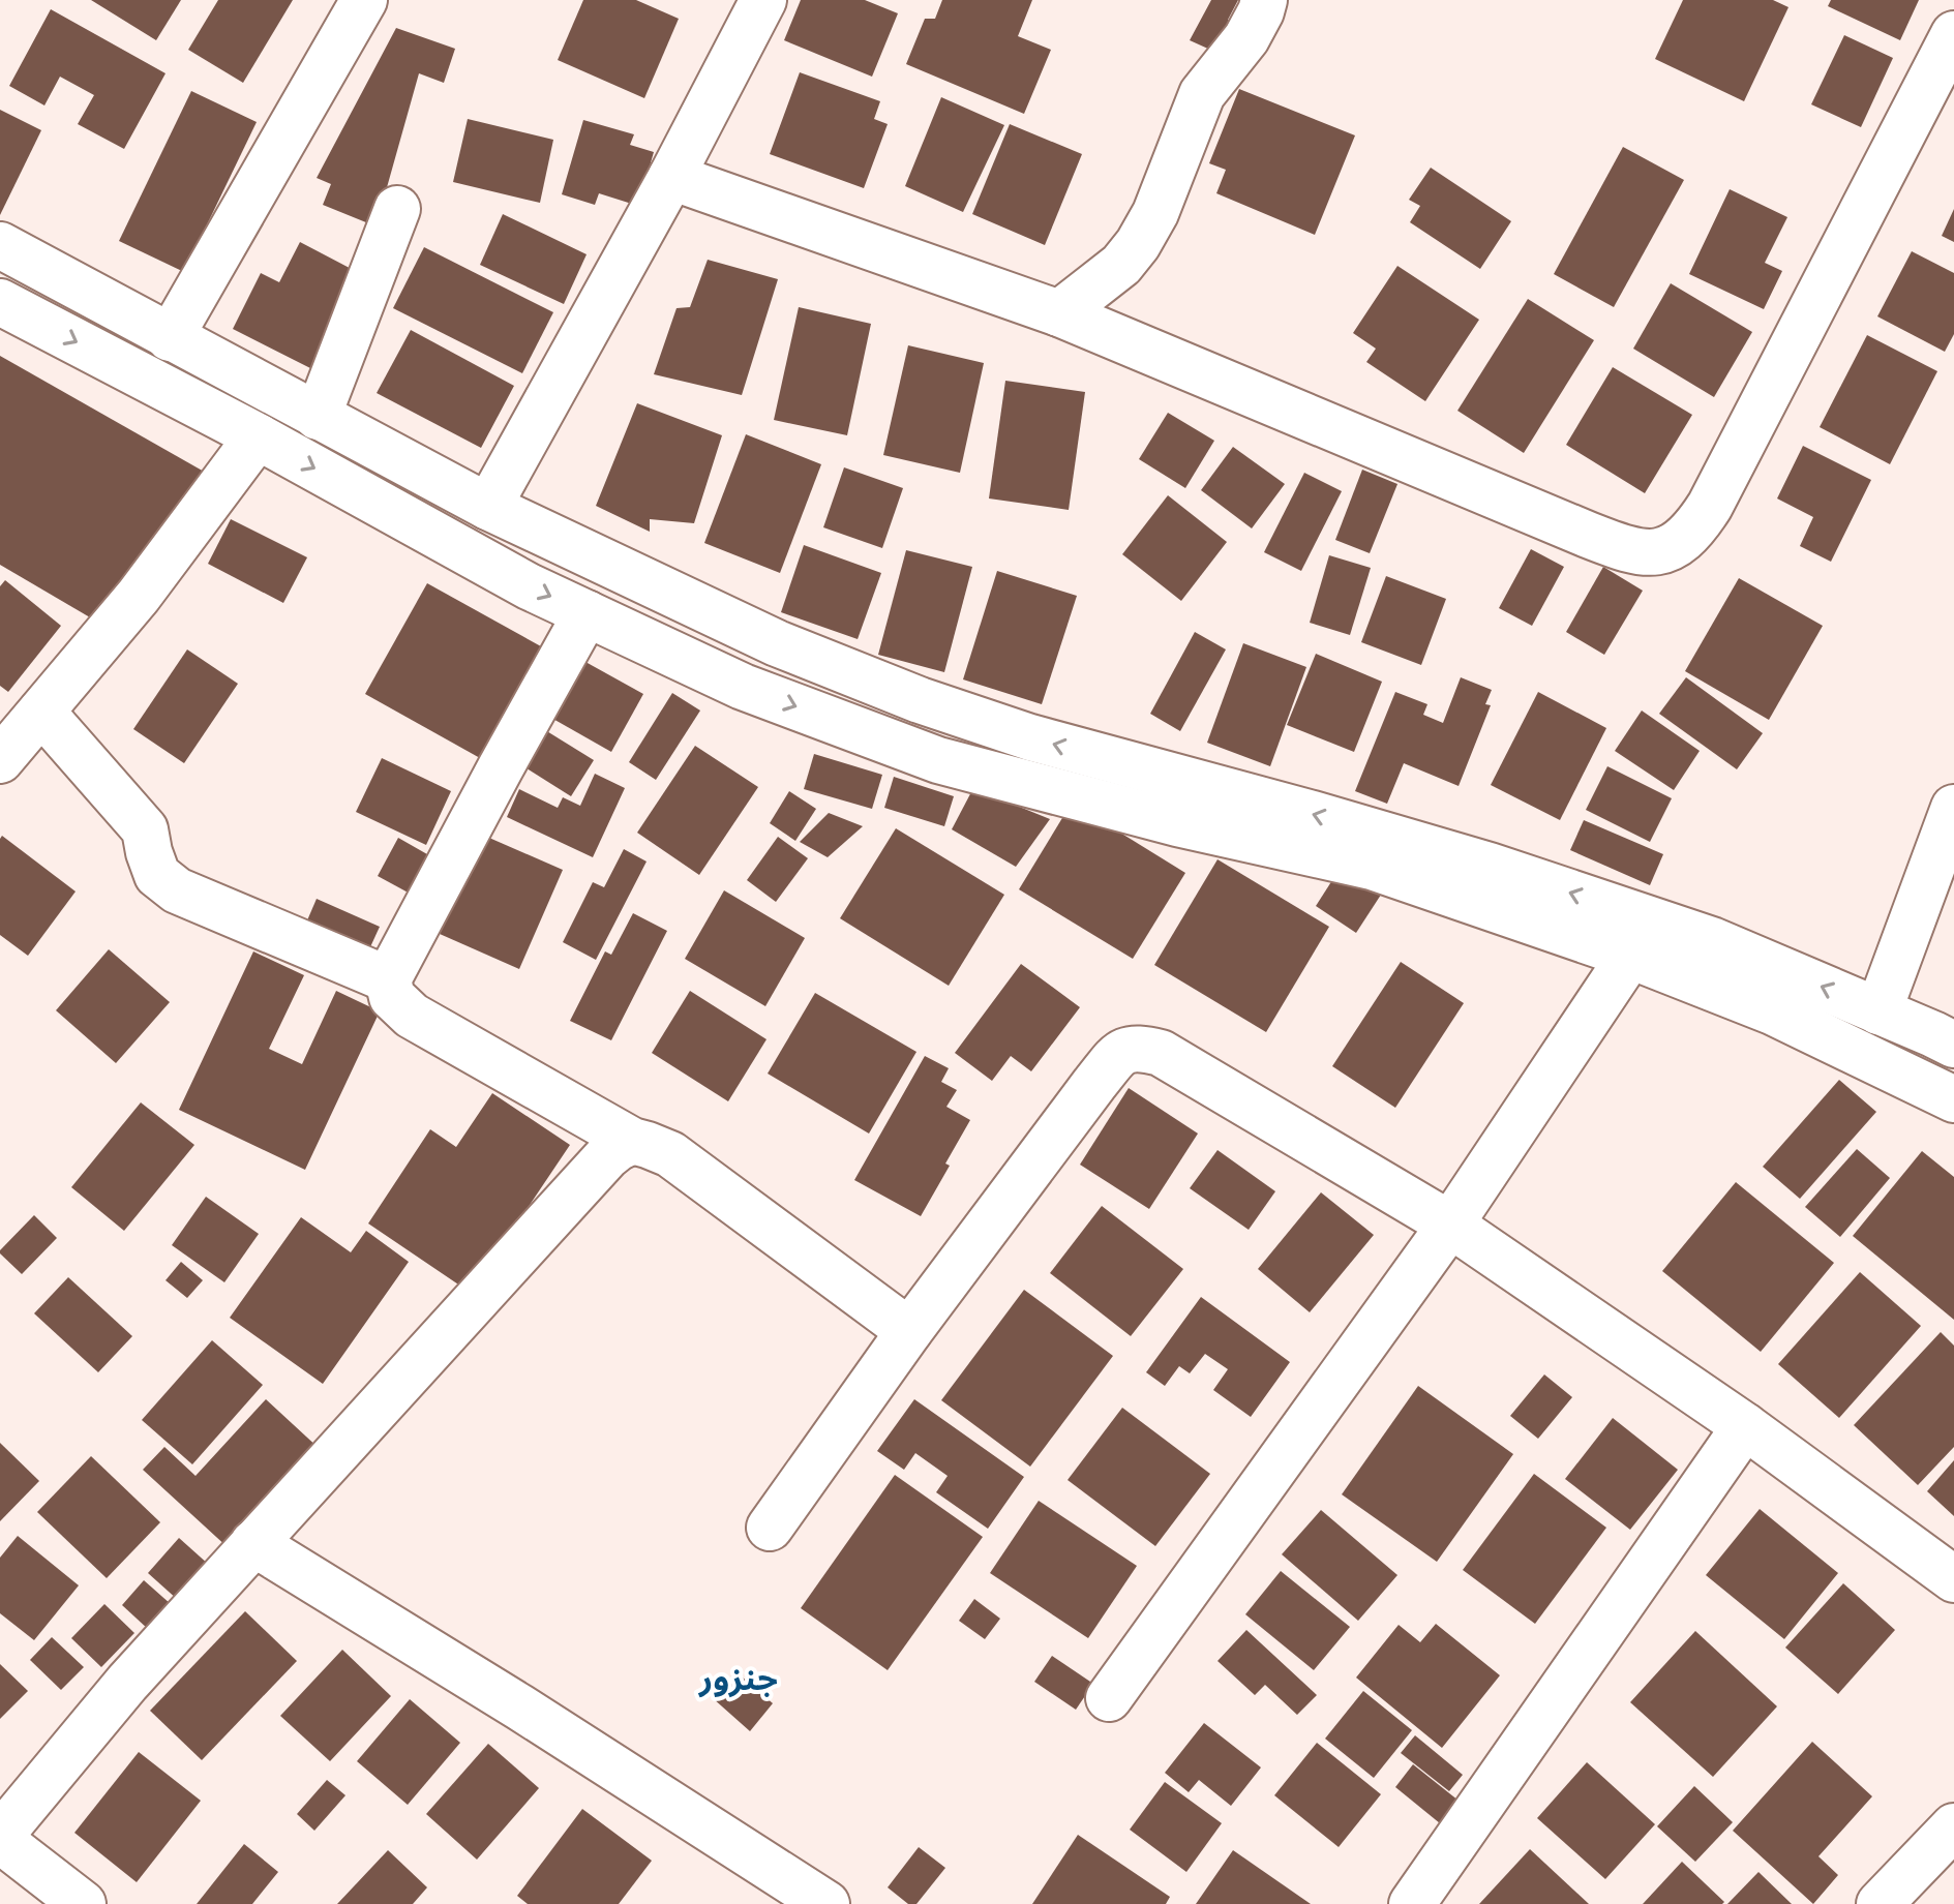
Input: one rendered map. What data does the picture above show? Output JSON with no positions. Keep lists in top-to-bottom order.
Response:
{
  "districts": ["جنزور"]
}
